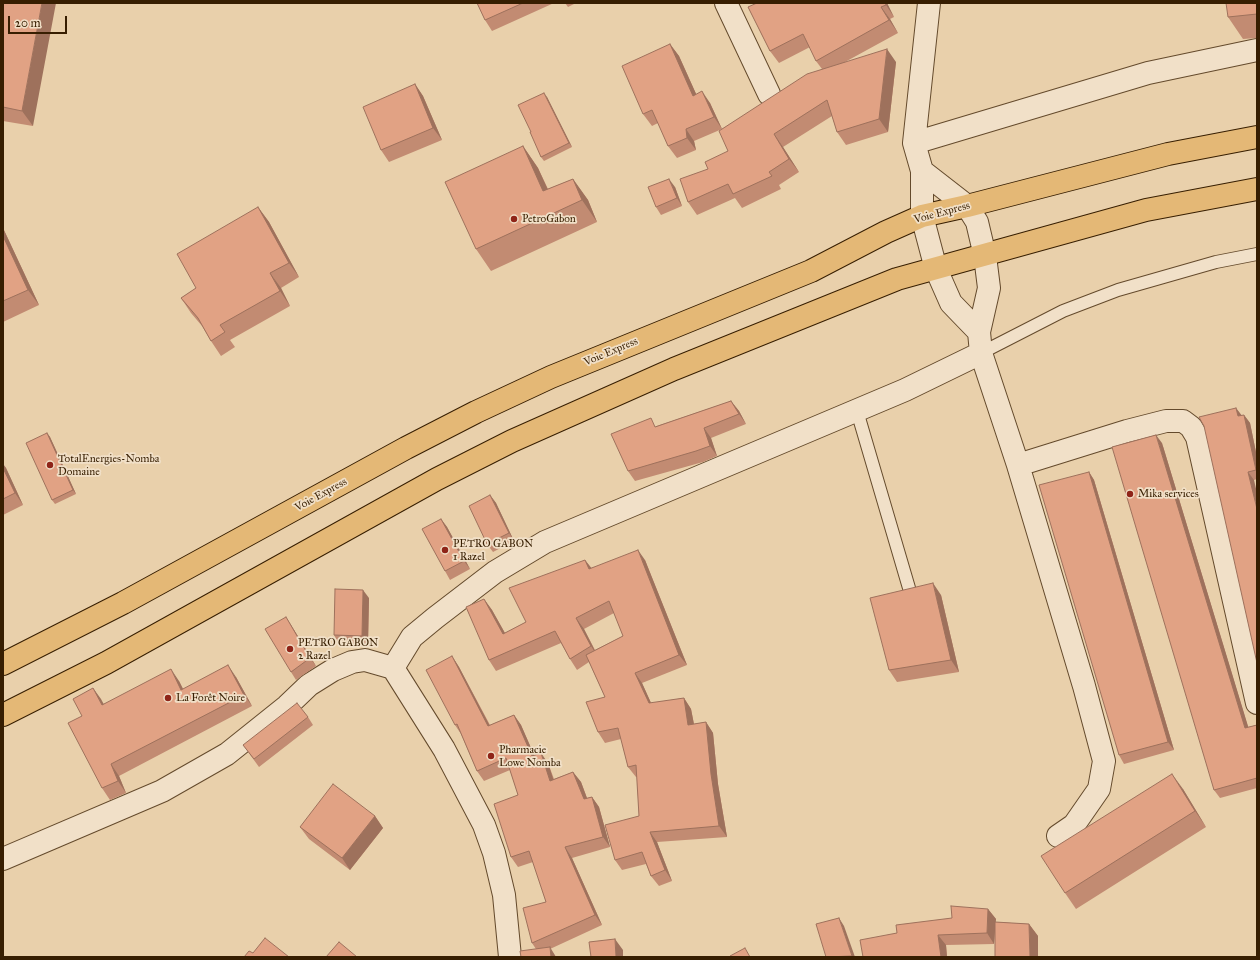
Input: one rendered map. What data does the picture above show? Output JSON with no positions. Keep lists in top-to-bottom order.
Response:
{
  "streets": {
    "highway": ["Voie Express"]
  },
  "places": [
    "PetroGabon",
    "TotalEnergies-Nomba Domaine",
    "Mika services",
    "PETRO GABON 1 Razel",
    "PETRO GABON 2 Razel",
    "La Forêt Noire",
    "Pharmacie Lowe Nomba"
  ],
  "scale_bar": "20 m"
}
